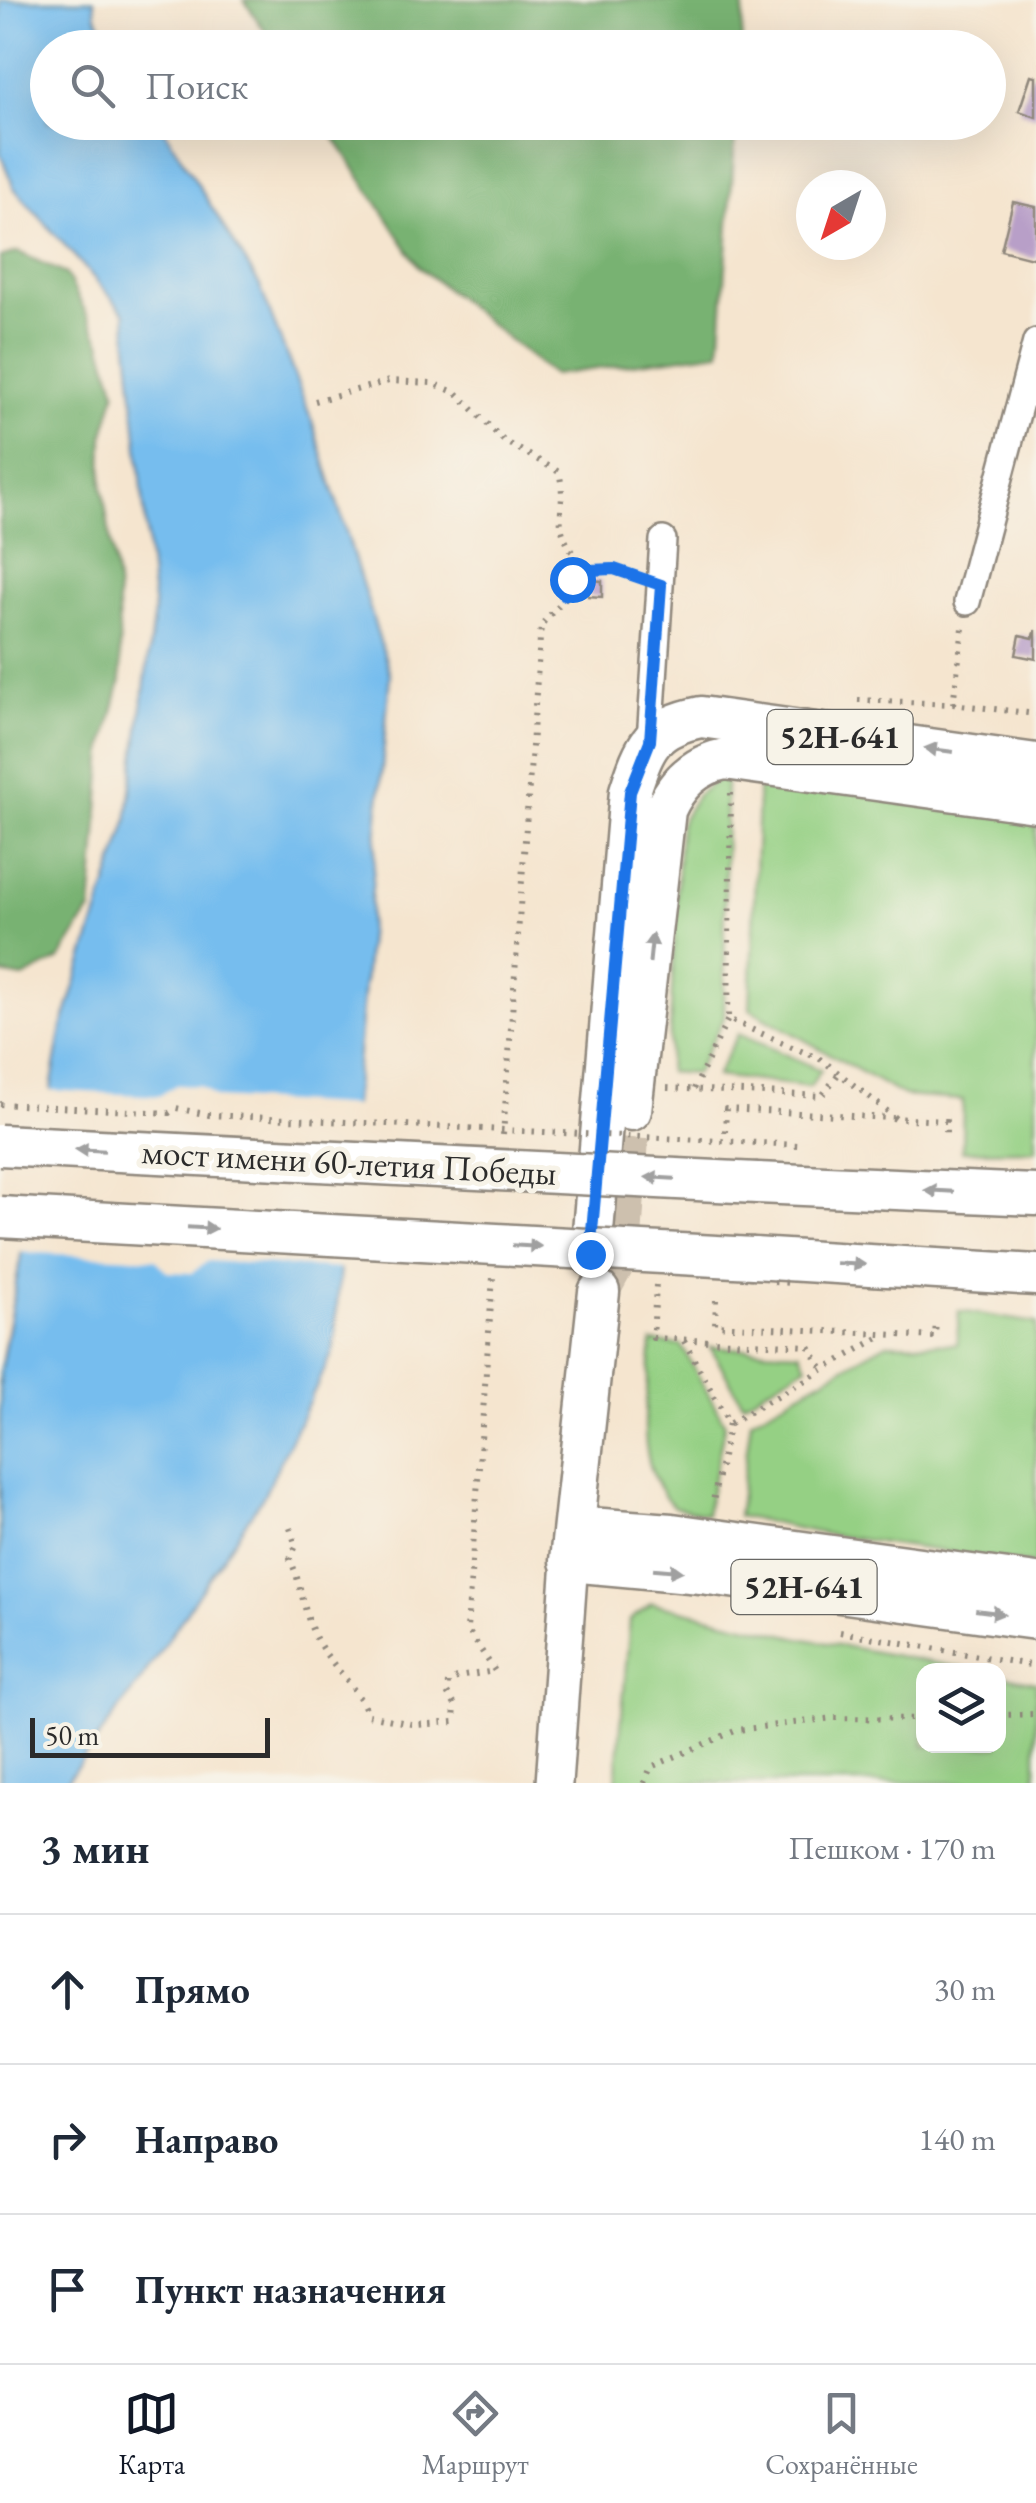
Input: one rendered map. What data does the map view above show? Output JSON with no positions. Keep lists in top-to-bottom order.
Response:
{
  "streets": {
    "main road": ["52Н-641", "мост имени 60-летия Победы"]
  },
  "scale_bar": "50 m",
  "north": "bottom left",
  "page": {
    "search": "Поиск",
    "scale": "50 m",
    "heading": ["3 мин", "Пешком · 170 m"],
    "list": [
      ["Прямо", "30 m"],
      ["Направо", "140 m"],
      "Пункт назначения"
    ],
    "nav": ["Карта", "Маршрут", "Сохранённые"]
  }
}
